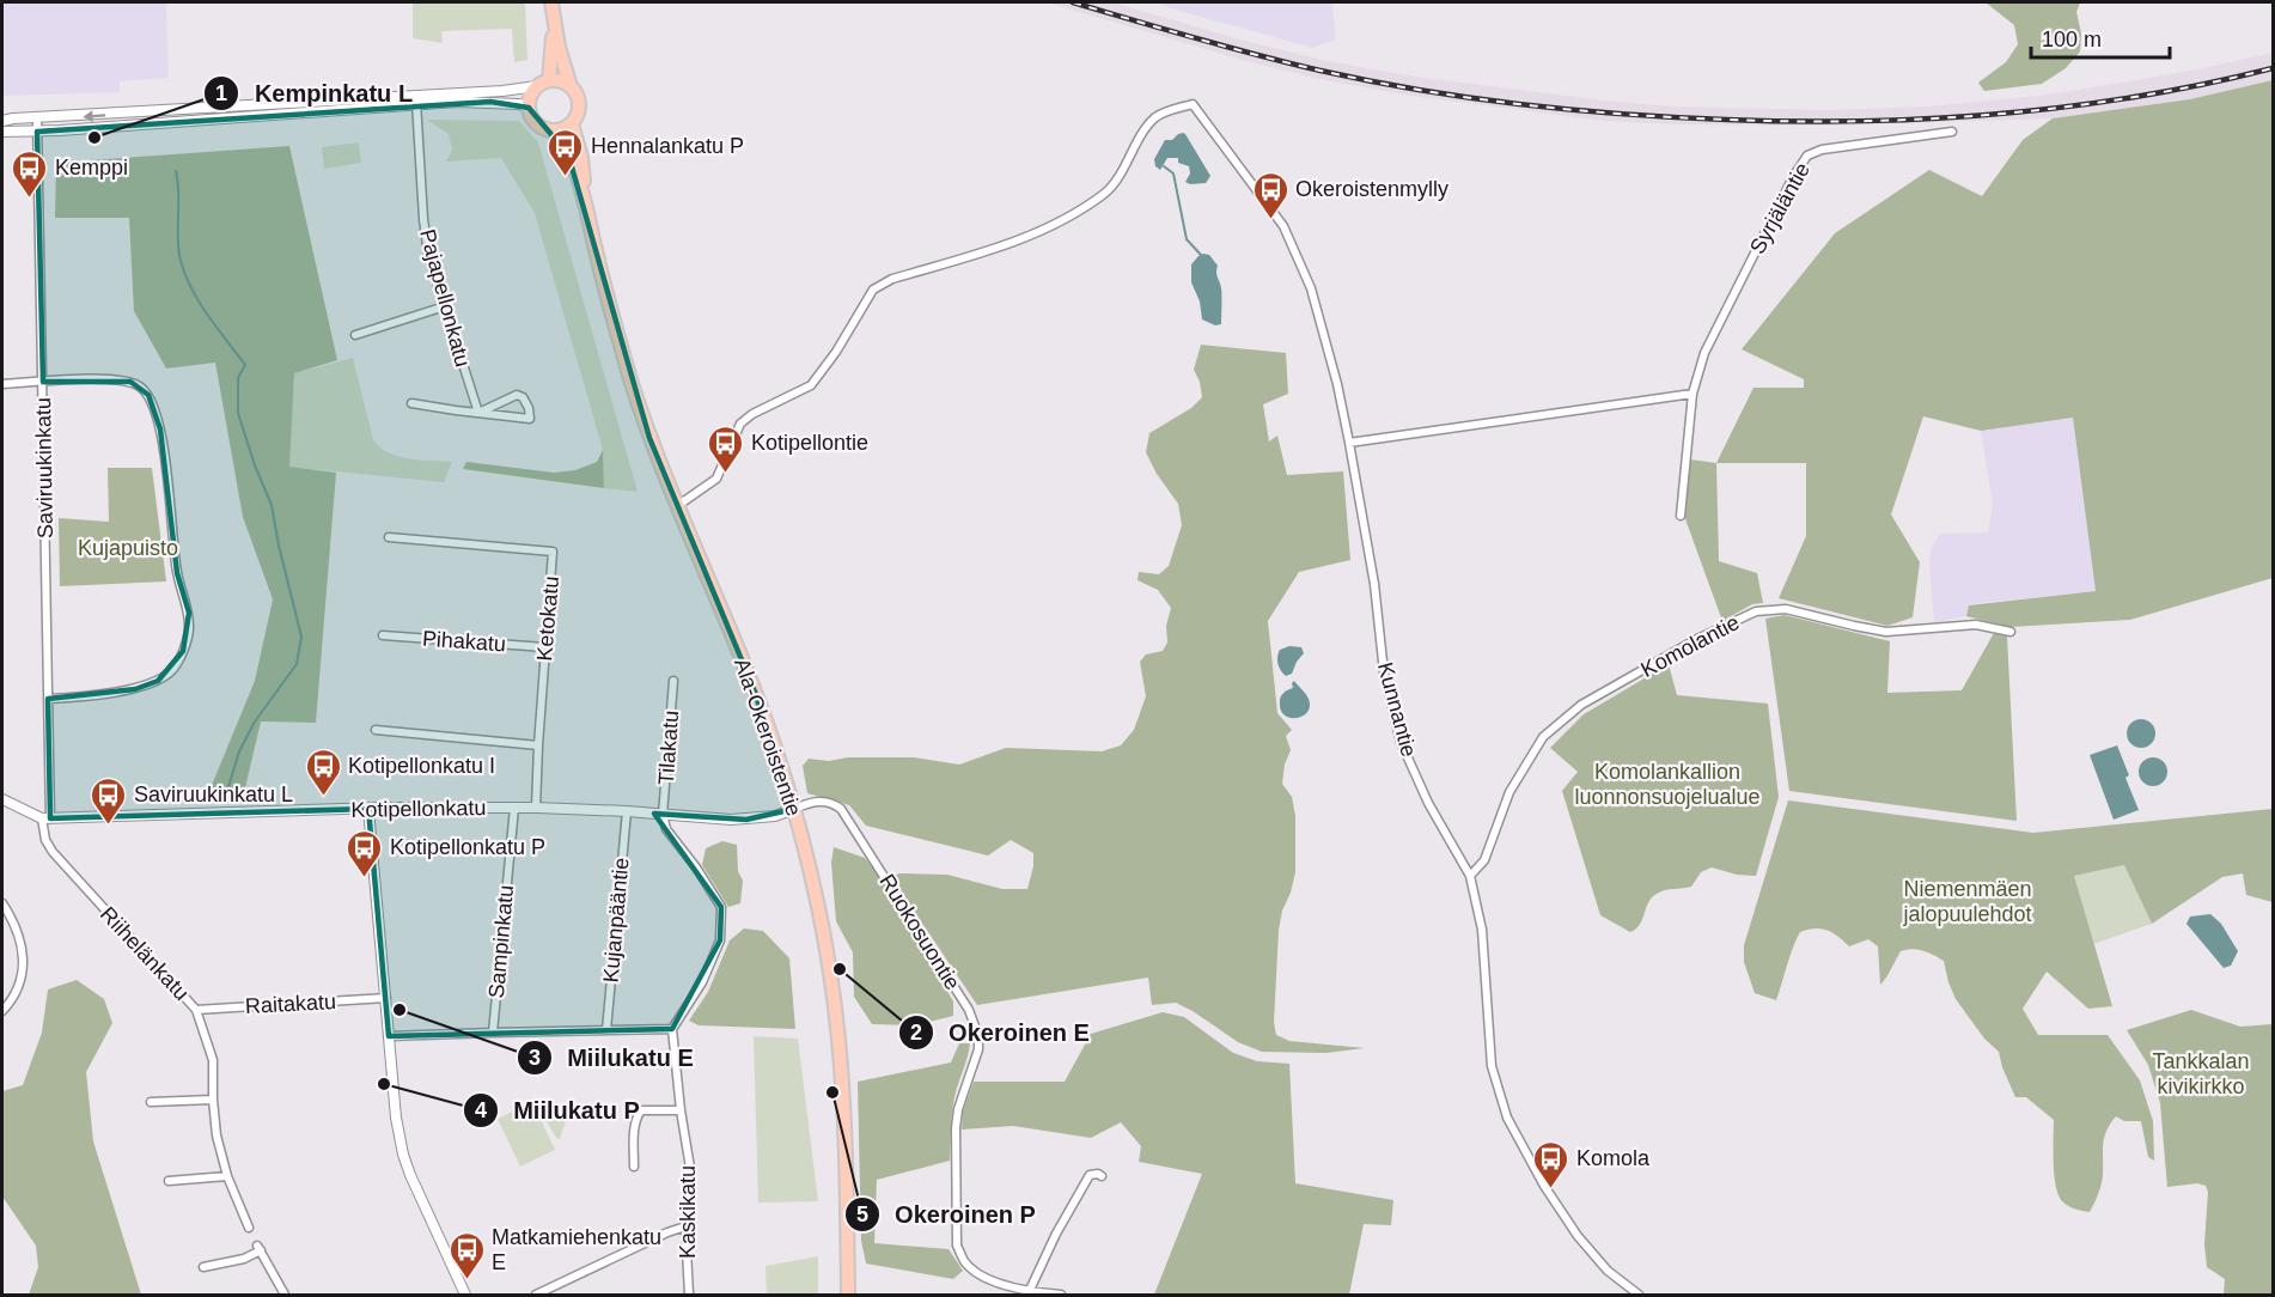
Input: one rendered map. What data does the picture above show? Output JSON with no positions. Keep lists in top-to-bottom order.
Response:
{
  "streets": {
    "main road": ["Ala-Okeroistentie"],
    "street": [
      "Syrjäläntie",
      "Pajapellonkatu",
      "Saviruukinkatu",
      "Ketokatu",
      "Pihakatu",
      "Komolantie",
      "Kunnantie",
      "Tilakatu",
      "Kotipellonkatu",
      "Kujanpääntie",
      "Ruokosuontie",
      "Sampinkatu",
      "Riihelänkatu",
      "Raitakatu",
      "Kaskikatu"
    ]
  },
  "crossings": [
    ["Saviruukinkatu", "Kotipellonkatu"],
    ["Saviruukinkatu", "Riihelänkatu"],
    ["Ketokatu", "Pihakatu"],
    ["Ketokatu", "Kotipellonkatu"],
    ["Komolantie", "Kunnantie"],
    ["Kunnantie", "Ala-Okeroistentie"],
    ["Ala-Okeroistentie", "Kotipellonkatu"],
    ["Ala-Okeroistentie", "Ruokosuontie"],
    ["Tilakatu", "Kotipellonkatu"],
    ["Kotipellonkatu", "Kujanpääntie"],
    ["Kotipellonkatu", "Ruokosuontie"],
    ["Kotipellonkatu", "Sampinkatu"],
    ["Kotipellonkatu", "Riihelänkatu"],
    ["Riihelänkatu", "Raitakatu"]
  ],
  "parks": [
    "Kujapuisto",
    "Komolankallion luonnonsuojelualue",
    "Niemenmäen jalopuulehdot",
    "Tankkalan kivikirkko"
  ],
  "places": {
    "other": [
      "Kempinkatu L",
      "Okeroinen E",
      "Miilukatu E",
      "Miilukatu P",
      "Okeroinen P"
    ],
    "bus stop": [
      "Hennalankatu P",
      "Kemppi",
      "Okeroistenmylly",
      "Kotipellontie",
      "Kotipellonkatu I",
      "Saviruukinkatu L",
      "Kotipellonkatu P",
      "Komola",
      "Matkamiehenkatu E"
    ]
  },
  "scale_bar": "100 m"
}
